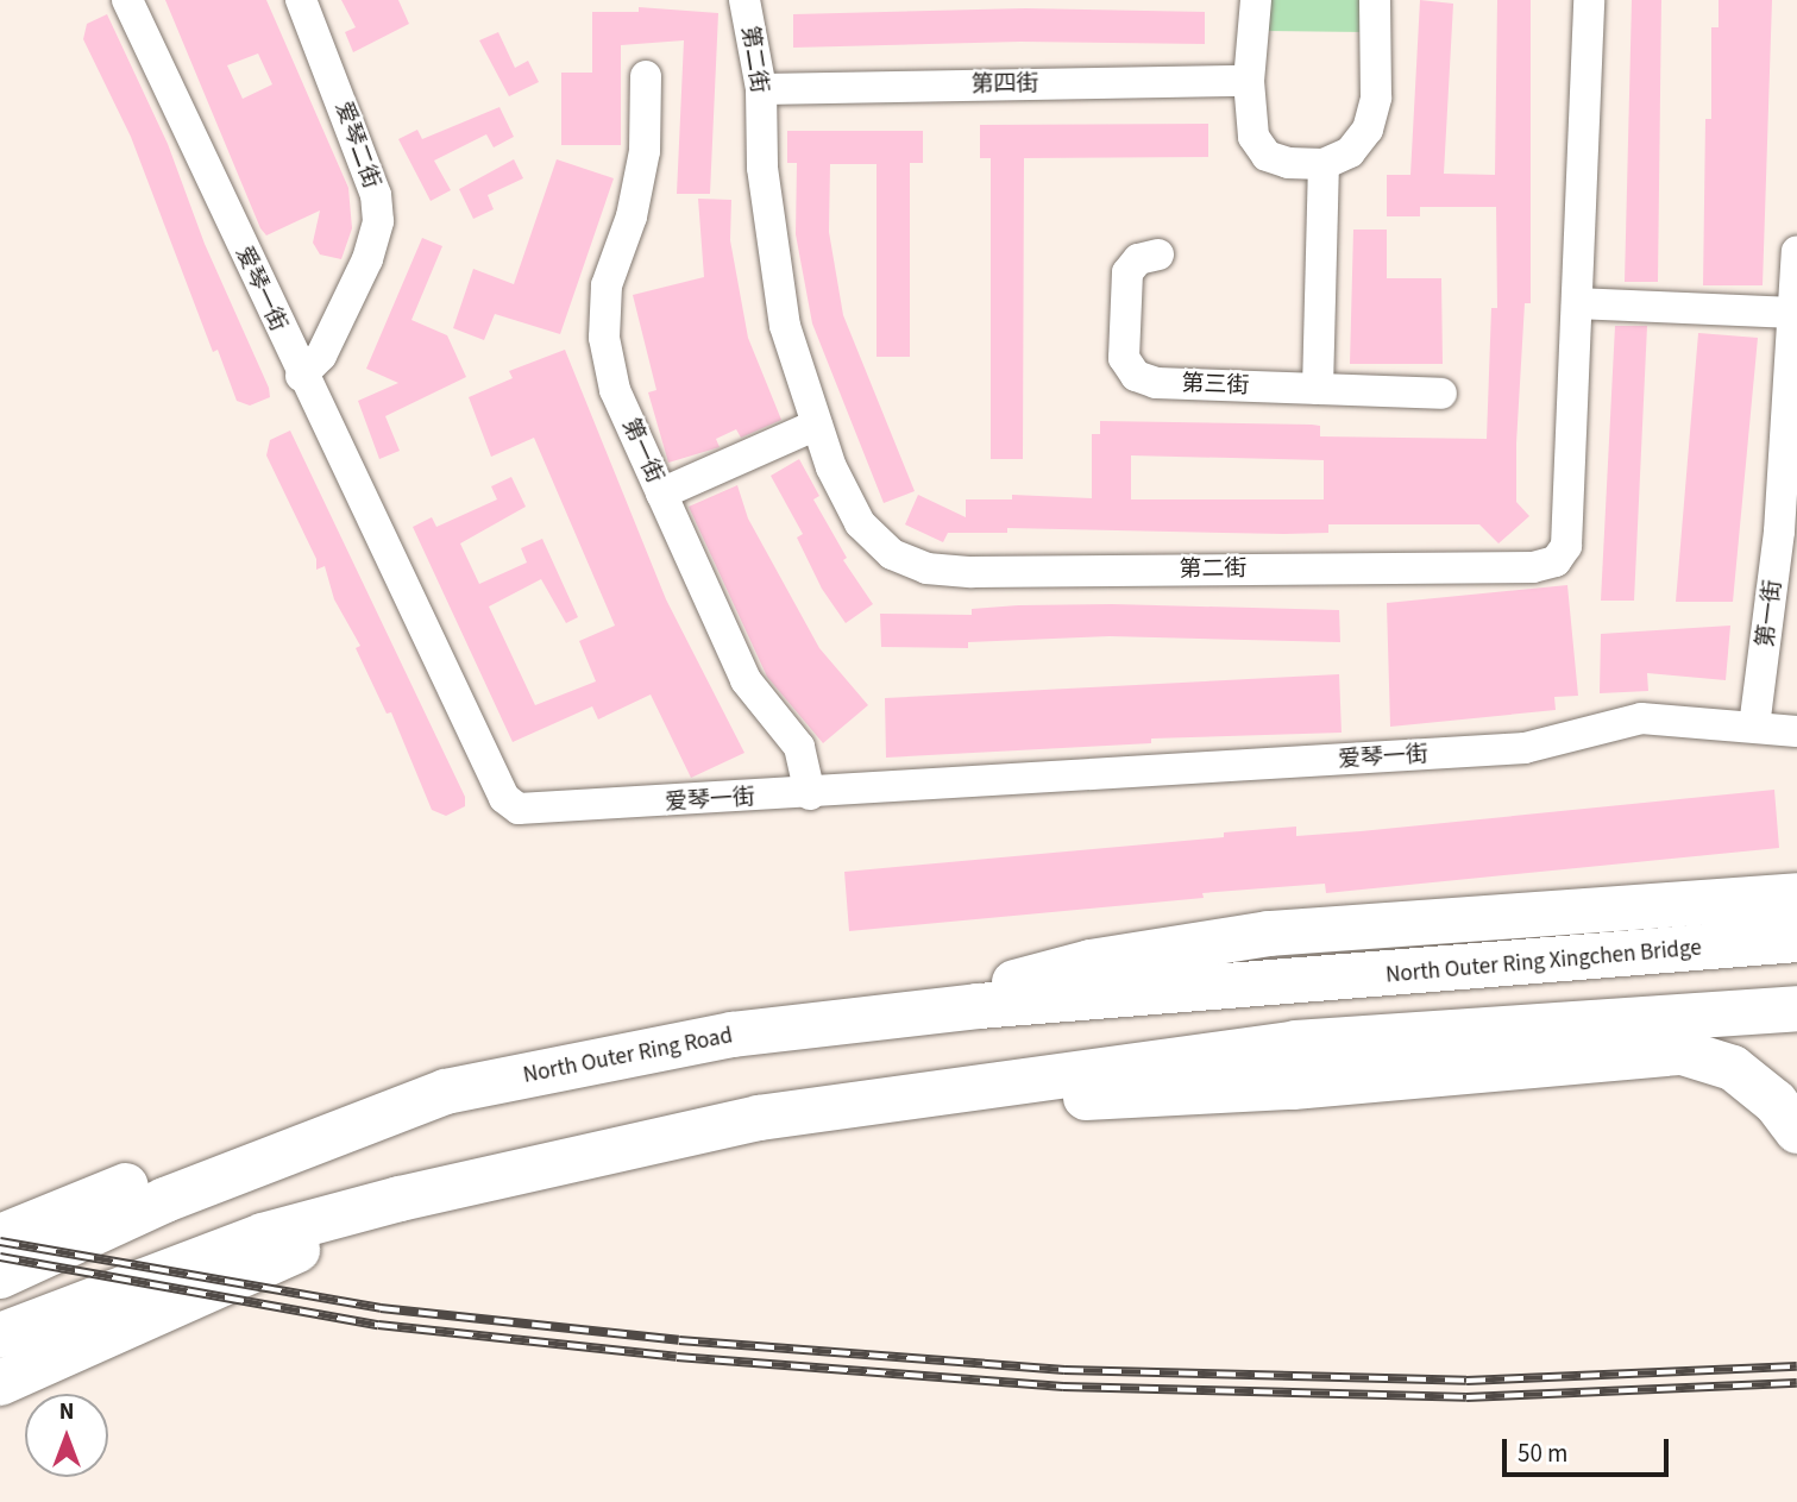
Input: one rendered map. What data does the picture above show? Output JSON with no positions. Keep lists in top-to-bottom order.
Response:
{
  "streets": {
    "highway": ["North Outer Ring Xingchen Bridge", "North Outer Ring Road"],
    "street": [
      "第二街",
      "第四街",
      "爱琴二街",
      "爱琴一街",
      "第三街",
      "第一街"
    ]
  },
  "crossings": [
    ["第二街", "第四街"],
    ["爱琴二街", "爱琴一街"],
    ["爱琴一街", "第一街"],
    ["North Outer Ring Xingchen Bridge", "North Outer Ring Road"]
  ],
  "scale_bar": "50 m",
  "north": "top"
}
